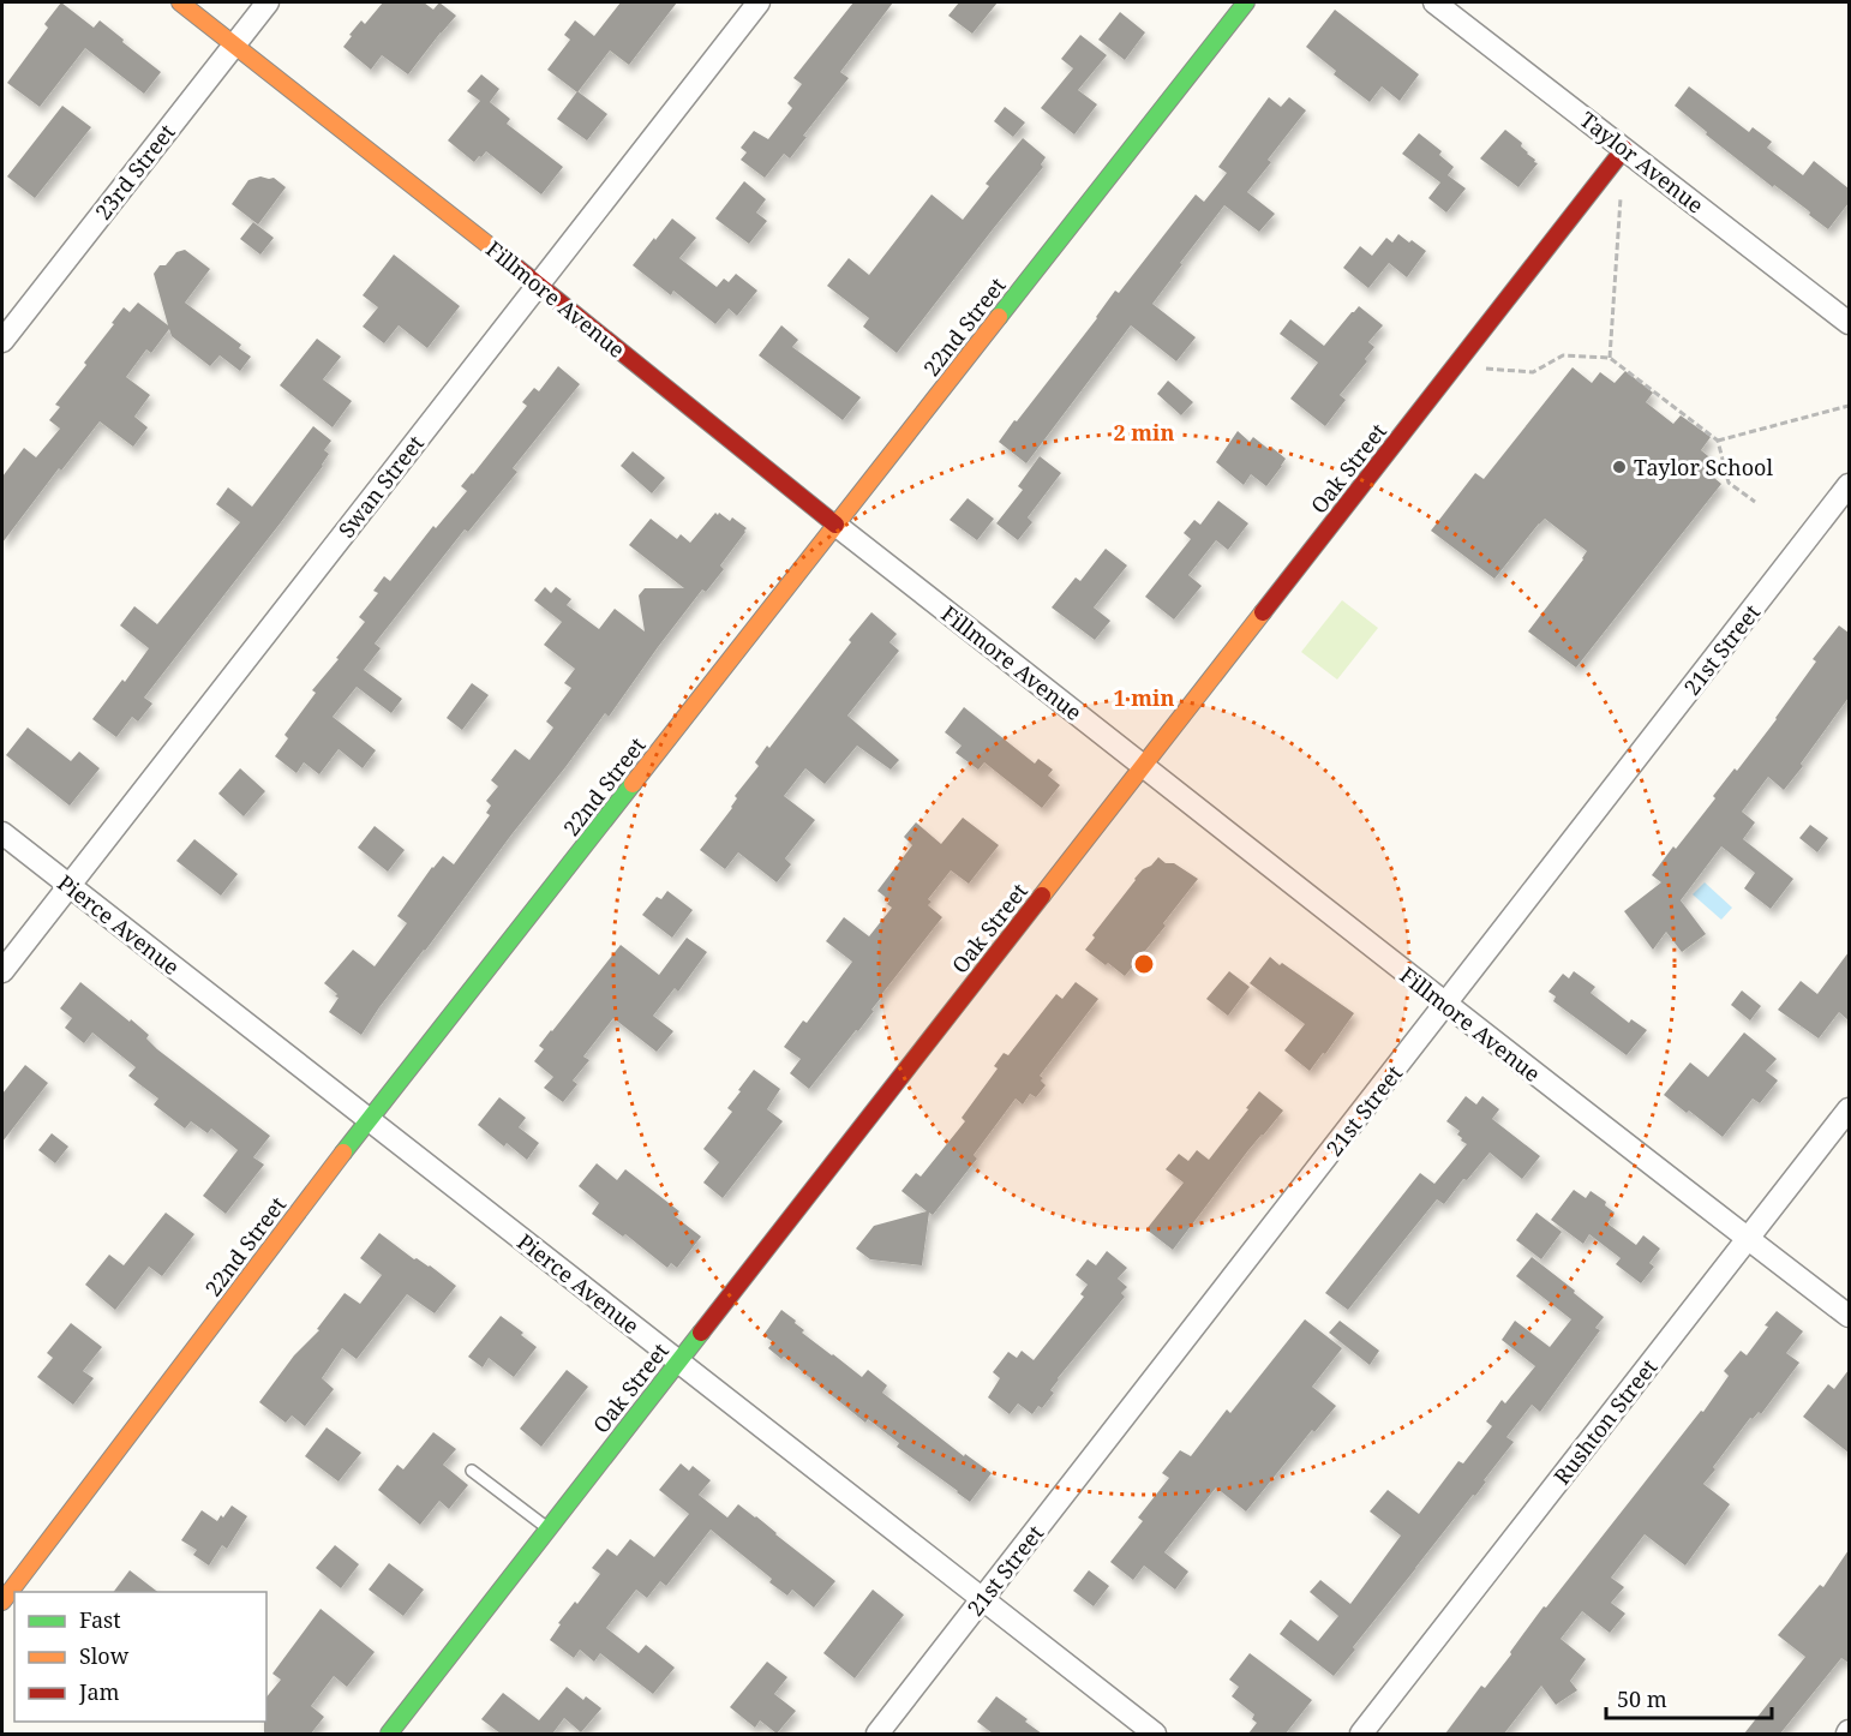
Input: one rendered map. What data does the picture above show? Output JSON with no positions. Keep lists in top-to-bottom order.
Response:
{
  "streets": {
    "street": [
      "Taylor Avenue",
      "23rd Street",
      "Fillmore Avenue",
      "22nd Street",
      "Oak Street",
      "Swan Street",
      "21st Street",
      "Pierce Avenue",
      "Rushton Street"
    ]
  },
  "crossings": [
    ["Taylor Avenue", "Oak Street"],
    ["23rd Street", "Fillmore Avenue"],
    ["Fillmore Avenue", "22nd Street"],
    ["Fillmore Avenue", "Oak Street"],
    ["Fillmore Avenue", "Swan Street"],
    ["Fillmore Avenue", "21st Street"],
    ["Fillmore Avenue", "Rushton Street"],
    ["22nd Street", "Pierce Avenue"],
    ["Oak Street", "Pierce Avenue"],
    ["Swan Street", "Pierce Avenue"],
    ["21st Street", "Pierce Avenue"]
  ],
  "places": ["Taylor School"],
  "legend": ["Fast", "Slow", "Jam"],
  "scale_bar": "50 m",
  "rings": ["2 min", "1 min"]
}
